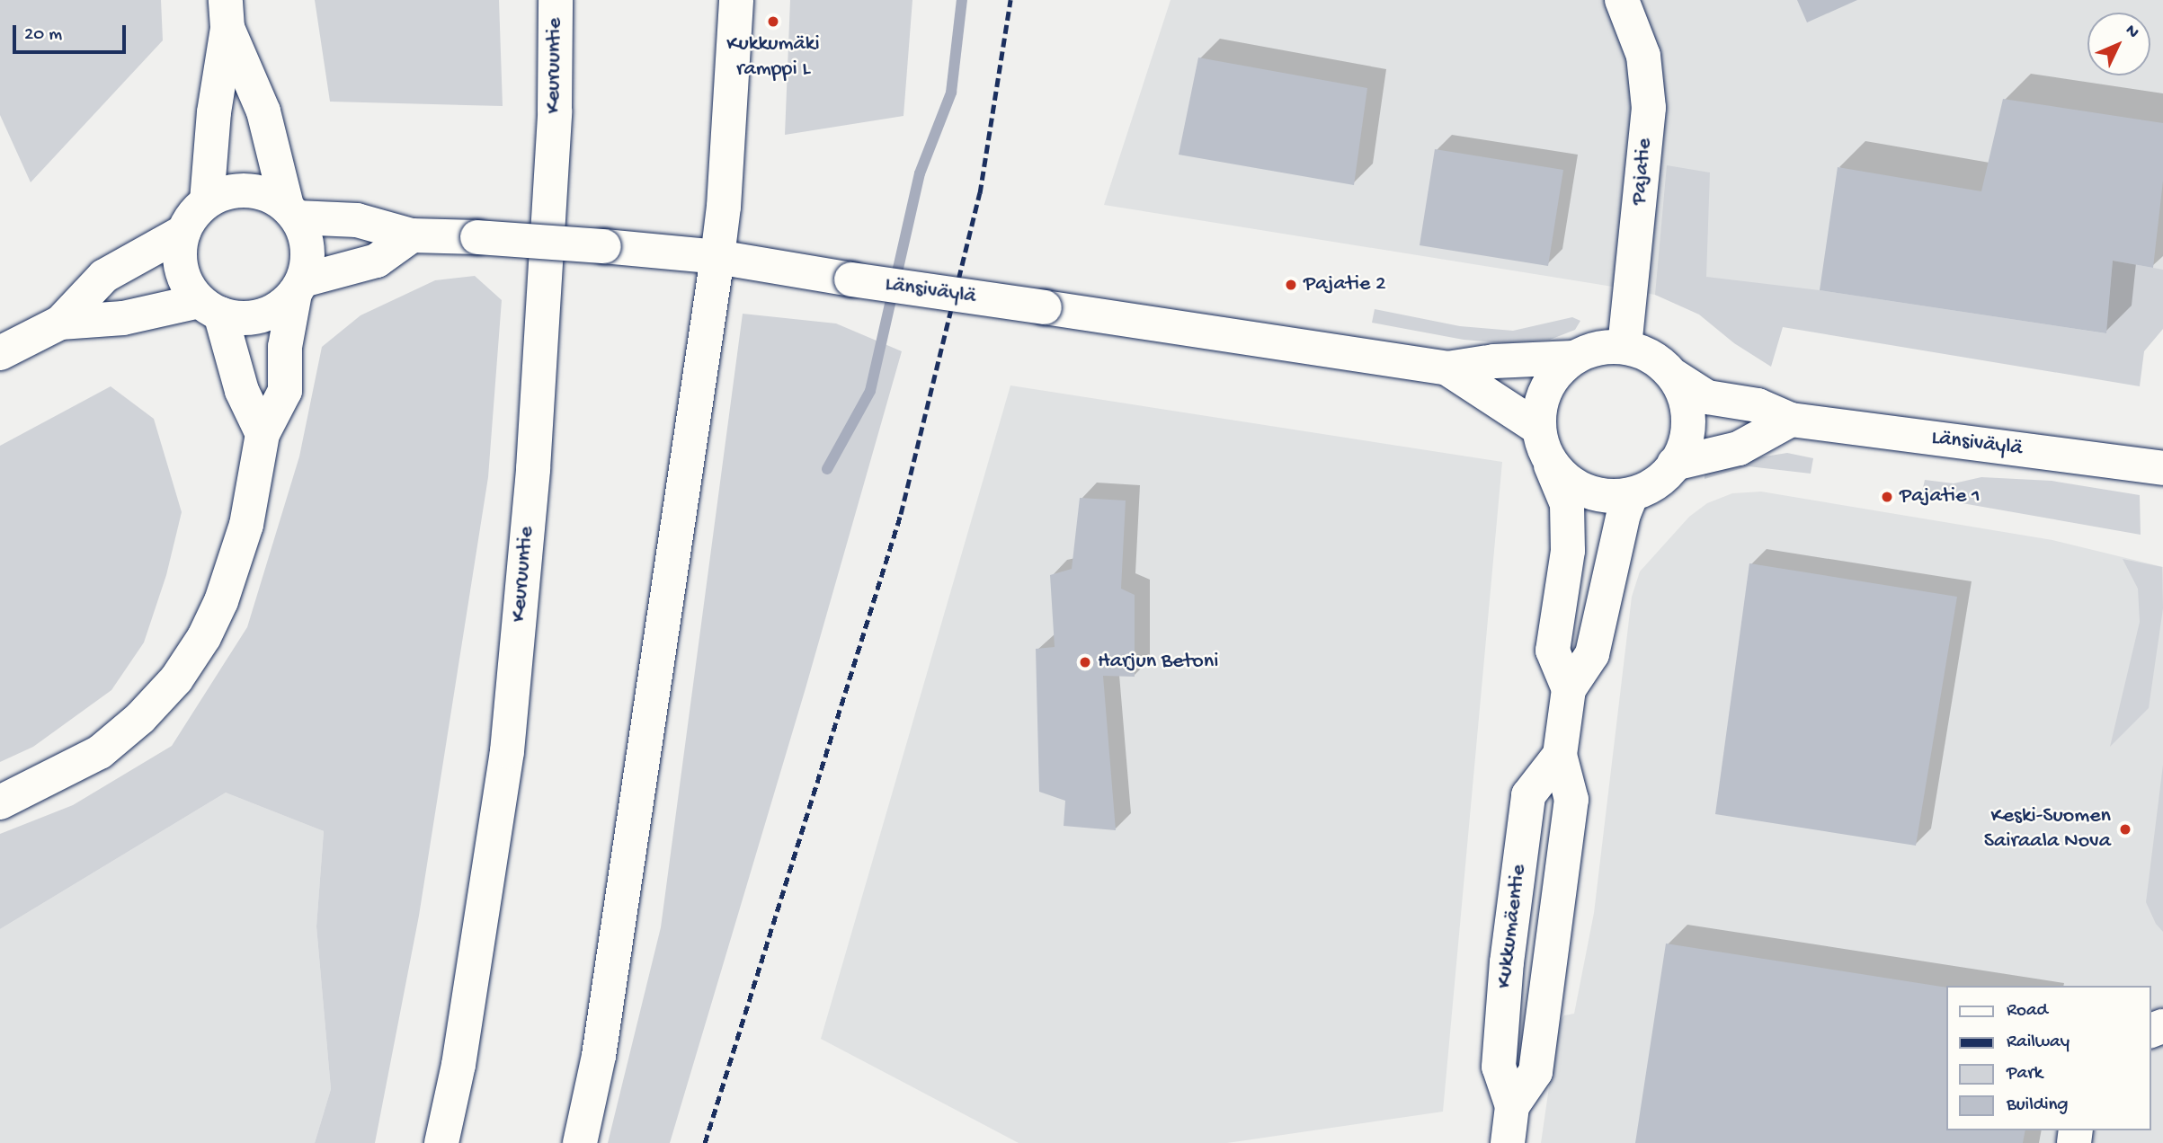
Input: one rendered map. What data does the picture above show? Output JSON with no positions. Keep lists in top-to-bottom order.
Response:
{
  "streets": {
    "main road": [
      "Keuruuntie",
      "Pajatie",
      "Länsiväylä",
      "Kukkumäentie"
    ]
  },
  "crossings": [
    ["Pajatie", "Länsiväylä"],
    ["Pajatie", "Kukkumäentie"],
    ["Länsiväylä", "Kukkumäentie"]
  ],
  "places": [
    "Kukkumäki ramppi L",
    "Pajatie 2",
    "Pajatie 1",
    "Harjun Betoni",
    "Keski-Suomen Sairaala Nova"
  ],
  "legend": [
    "Road",
    "Railway",
    "Park",
    "Building"
  ],
  "scale_bar": "20 m",
  "north": "top right"
}
